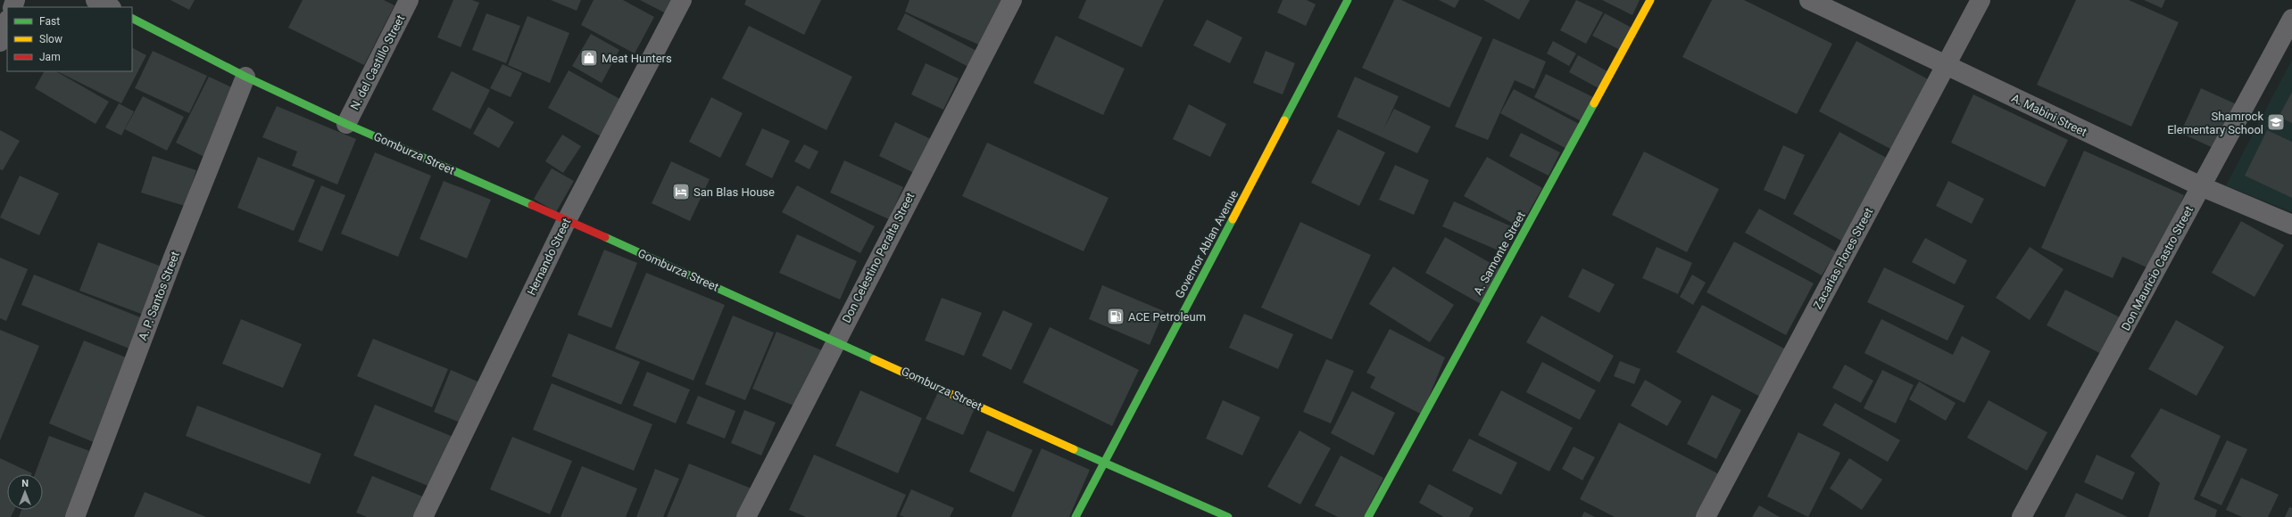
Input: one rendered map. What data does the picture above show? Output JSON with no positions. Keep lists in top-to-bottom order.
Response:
{
  "streets": {
    "street": [
      "N. del Castillo Street",
      "A. Mabini Street",
      "Gomburza Street",
      "Governor Ablan Avenue",
      "A. Samonte Street",
      "Hernando Street",
      "Don Celestino Peralta Street",
      "Zacarias Flores Street",
      "Don Mauricio Castro Street",
      "A. P. Santos Street"
    ]
  },
  "crossings": [
    ["N. del Castillo Street", "Gomburza Street"],
    ["A. Mabini Street", "Zacarias Flores Street"],
    ["A. Mabini Street", "Don Mauricio Castro Street"],
    ["Gomburza Street", "Governor Ablan Avenue"],
    ["Gomburza Street", "Hernando Street"],
    ["Gomburza Street", "Don Celestino Peralta Street"],
    ["Gomburza Street", "A. P. Santos Street"]
  ],
  "places": {
    "shop": ["Meat Hunters"],
    "school or university": ["Shamrock Elementary School"],
    "hotel": ["San Blas House"],
    "fuel station": ["ACE Petroleum"]
  },
  "legend": ["Fast", "Slow", "Jam"],
  "north": "top"
}
